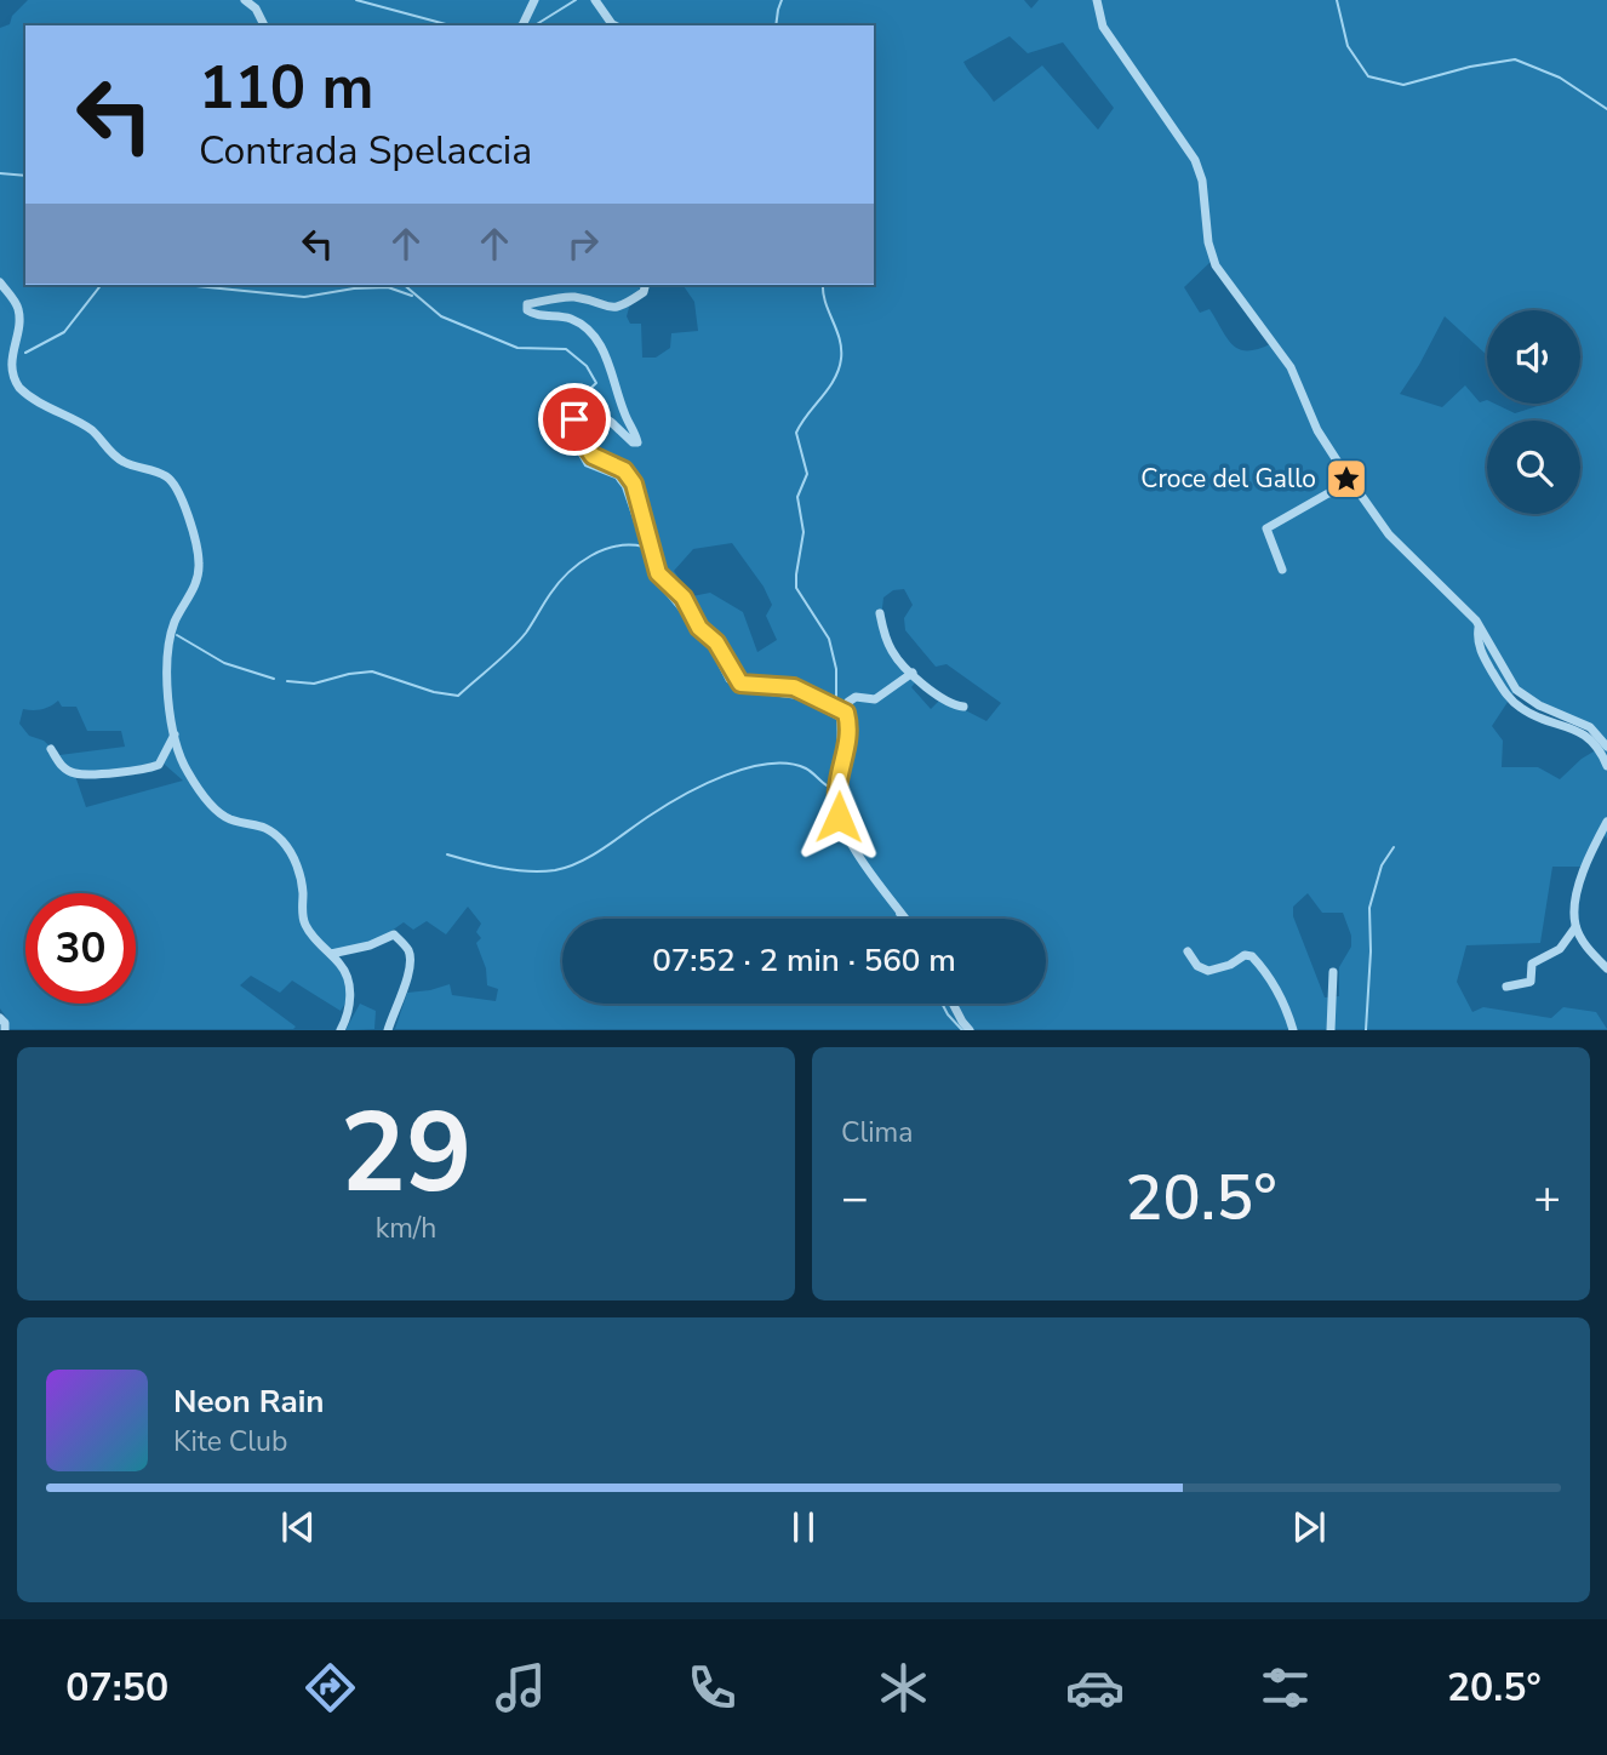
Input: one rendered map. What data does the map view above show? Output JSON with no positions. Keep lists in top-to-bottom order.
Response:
{
  "places": {
    "place": ["Croce del Gallo"]
  },
  "page": {
    "turn": ["110 m", "Contrada Spelaccia"],
    "limit": "30",
    "trip": "07:52 · 2 min · 560 m",
    "tile": [
      ["29", "km/h"],
      "Clima"
    ],
    "heat": ["−", "20.5°", "+"],
    "song": ["Neon Rain", "Kite Club"],
    "tabs": ["07:50", "20.5°"]
  }
}
